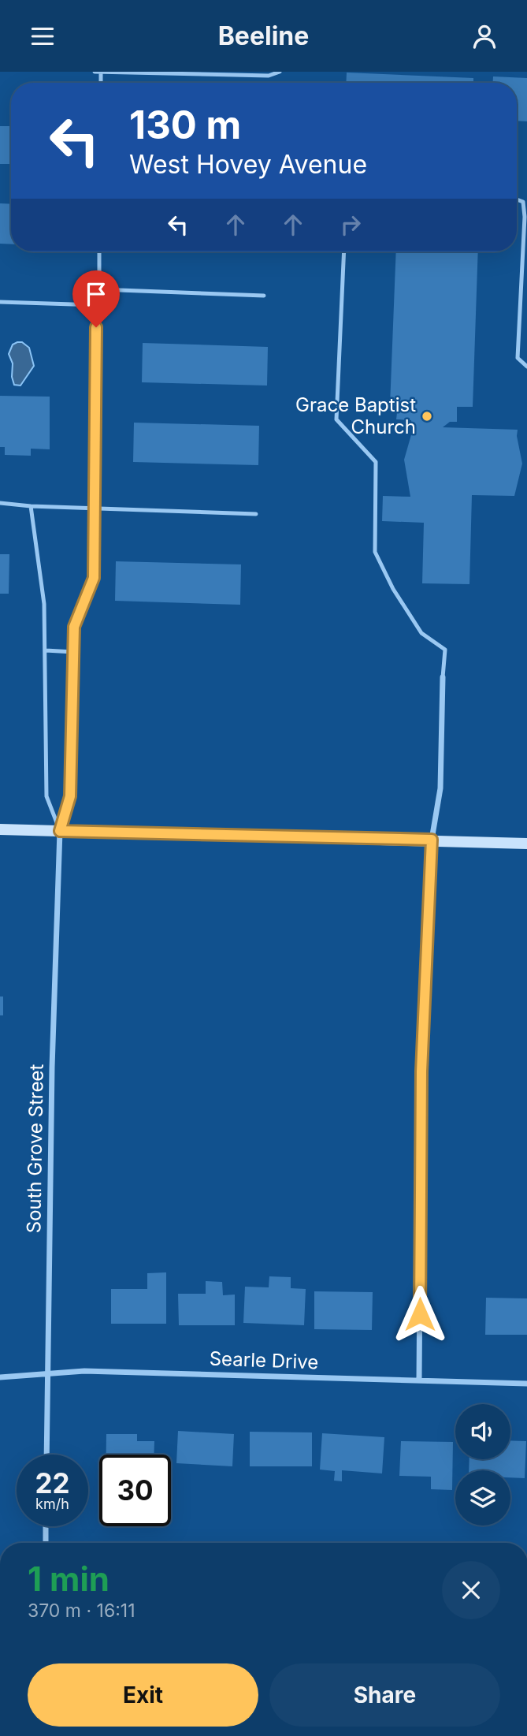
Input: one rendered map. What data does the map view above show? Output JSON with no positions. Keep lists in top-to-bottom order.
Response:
{
  "streets": {
    "street": ["South Grove Street", "Searle Drive"]
  },
  "crossings": [
    ["South Grove Street", "Searle Drive"]
  ],
  "places": ["Grace Baptist Church"],
  "page": {
    "header": "Beeline",
    "turn": ["130 m", "West Hovey Avenue"],
    "speed": "22 km/h",
    "limit": "30",
    "heading": ["1 min", "370 m · 16:11"],
    "buttons": ["Exit", "Share"]
  }
}
